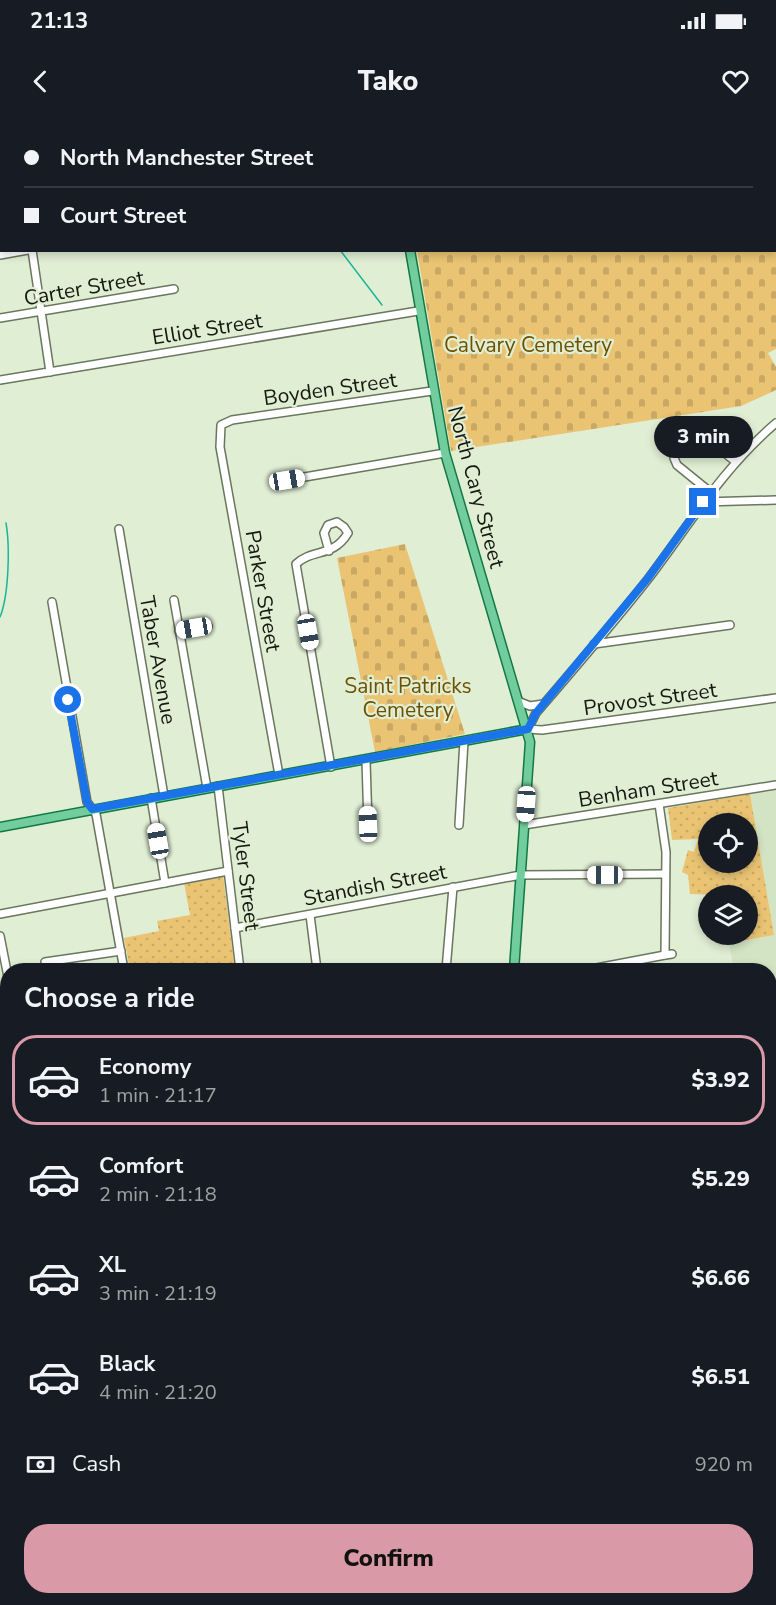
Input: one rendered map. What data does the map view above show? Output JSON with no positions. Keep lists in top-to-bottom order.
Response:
{
  "streets": {
    "main road": ["North Cary Street"],
    "street": [
      "Carter Street",
      "Elliot Street",
      "Boyden Street",
      "Parker Street",
      "Taber Avenue",
      "Provost Street",
      "Benham Street",
      "Tyler Street",
      "Standish Street"
    ]
  },
  "crossings": [
    ["Elliot Street", "North Cary Street"],
    ["Boyden Street", "North Cary Street"],
    ["Boyden Street", "Parker Street"],
    ["North Cary Street", "Provost Street"],
    ["North Cary Street", "Benham Street"],
    ["North Cary Street", "Standish Street"],
    ["Tyler Street", "Standish Street"]
  ],
  "parks": ["Calvary Cemetery", "Saint Patricks Cemetery"],
  "page": {
    "status": "21:13",
    "header": "Tako",
    "banner": ["North Manchester Street", "Court Street"],
    "bubble": "3 min",
    "heading": "Choose a ride",
    "list": [
      {
        "name": "Economy",
        "note": "1 min · 21:17",
        "value": "$3.92"
      },
      {
        "name": "Comfort",
        "note": "2 min · 21:18",
        "value": "$5.29"
      },
      {
        "name": "XL",
        "note": "3 min · 21:19",
        "value": "$6.66"
      },
      {
        "name": "Black",
        "note": "4 min · 21:20",
        "value": "$6.51"
      }
    ],
    "pay": ["Cash", "920 m"],
    "buttons": "Confirm"
  }
}
